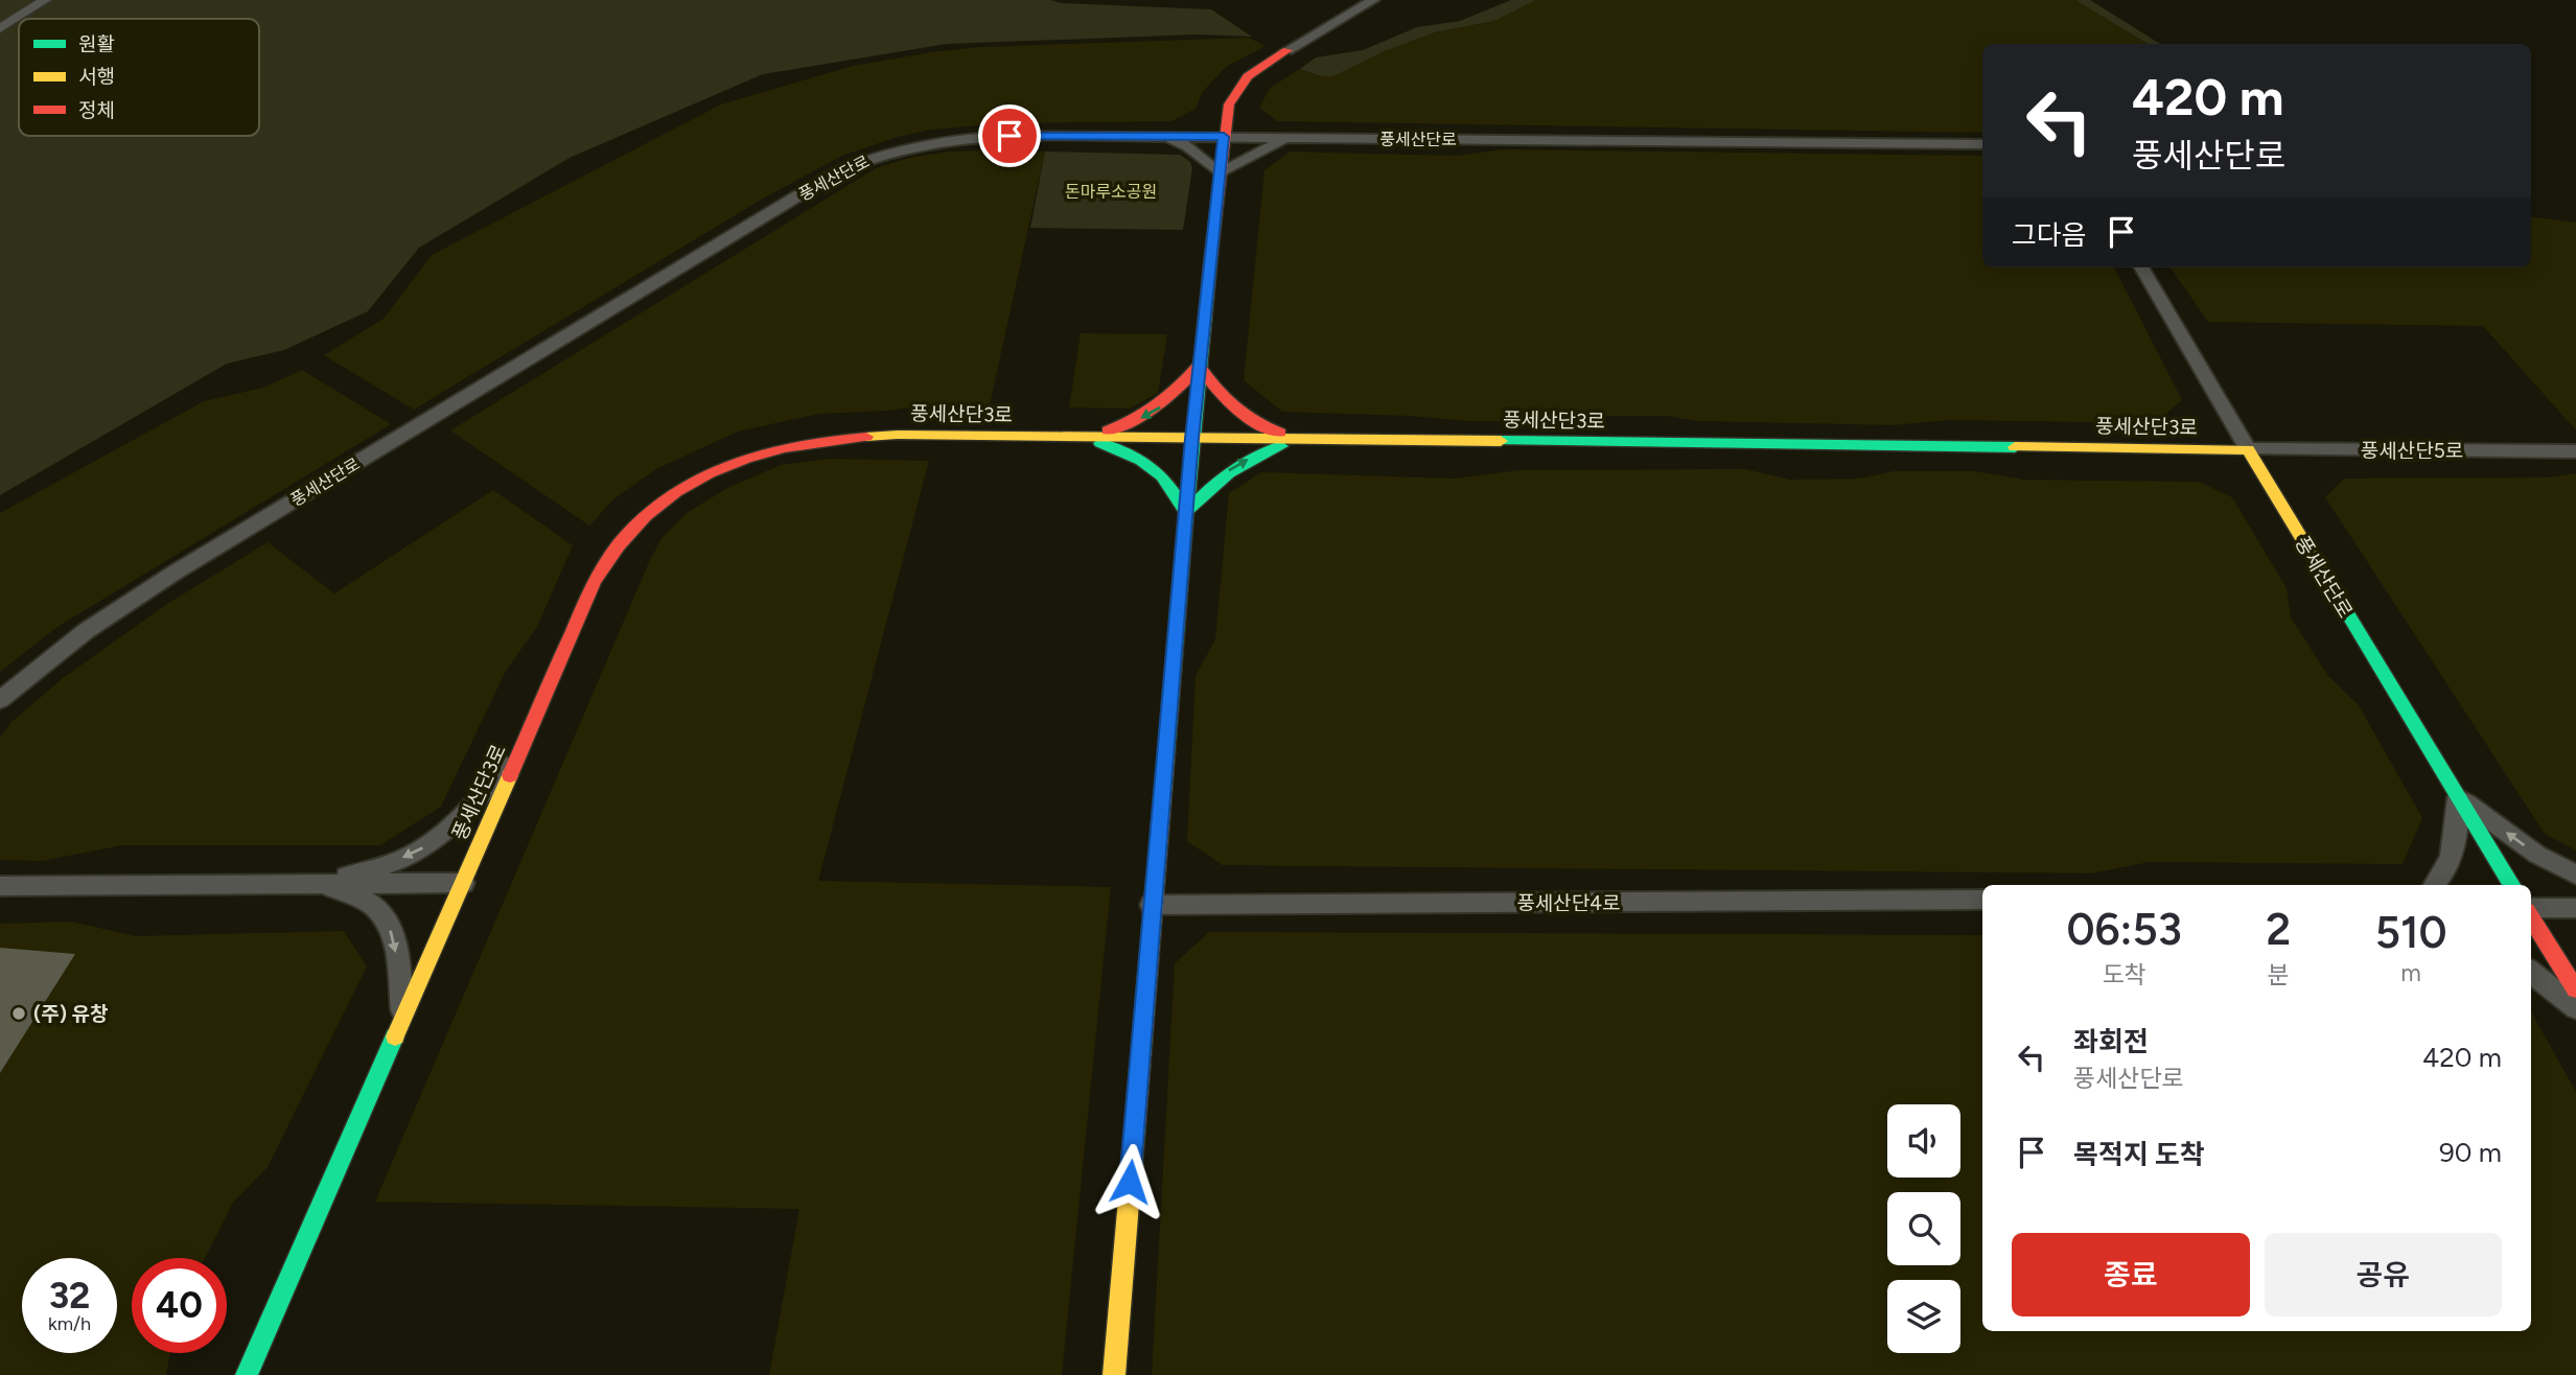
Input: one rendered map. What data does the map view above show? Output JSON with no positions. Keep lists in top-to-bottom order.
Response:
{
  "streets": {
    "street": [
      "풍세산단로",
      "풍세산단3로",
      "풍세산단5로",
      "풍세산단4로"
    ]
  },
  "crossings": [
    ["풍세산단로", "풍세산단3로"],
    ["풍세산단로", "풍세산단5로"],
    ["풍세산단3로", "풍세산단5로"]
  ],
  "parks": ["돈마루소공원"],
  "places": ["(주) 유창"],
  "legend": ["원활", "서행", "정체"],
  "page": {
    "turn": ["420 m", "풍세산단로"],
    "then": "그다음",
    "eta": [
      "06:53",
      "도착",
      "2",
      "분",
      "510",
      "m"
    ],
    "list": [
      {
        "name": "좌회전",
        "note": "풍세산단로",
        "value": "420 m"
      },
      {
        "name": "목적지 도착",
        "value": "90 m"
      }
    ],
    "buttons": ["종료", "공유"],
    "speed": "32 km/h",
    "limit": "40"
  }
}
